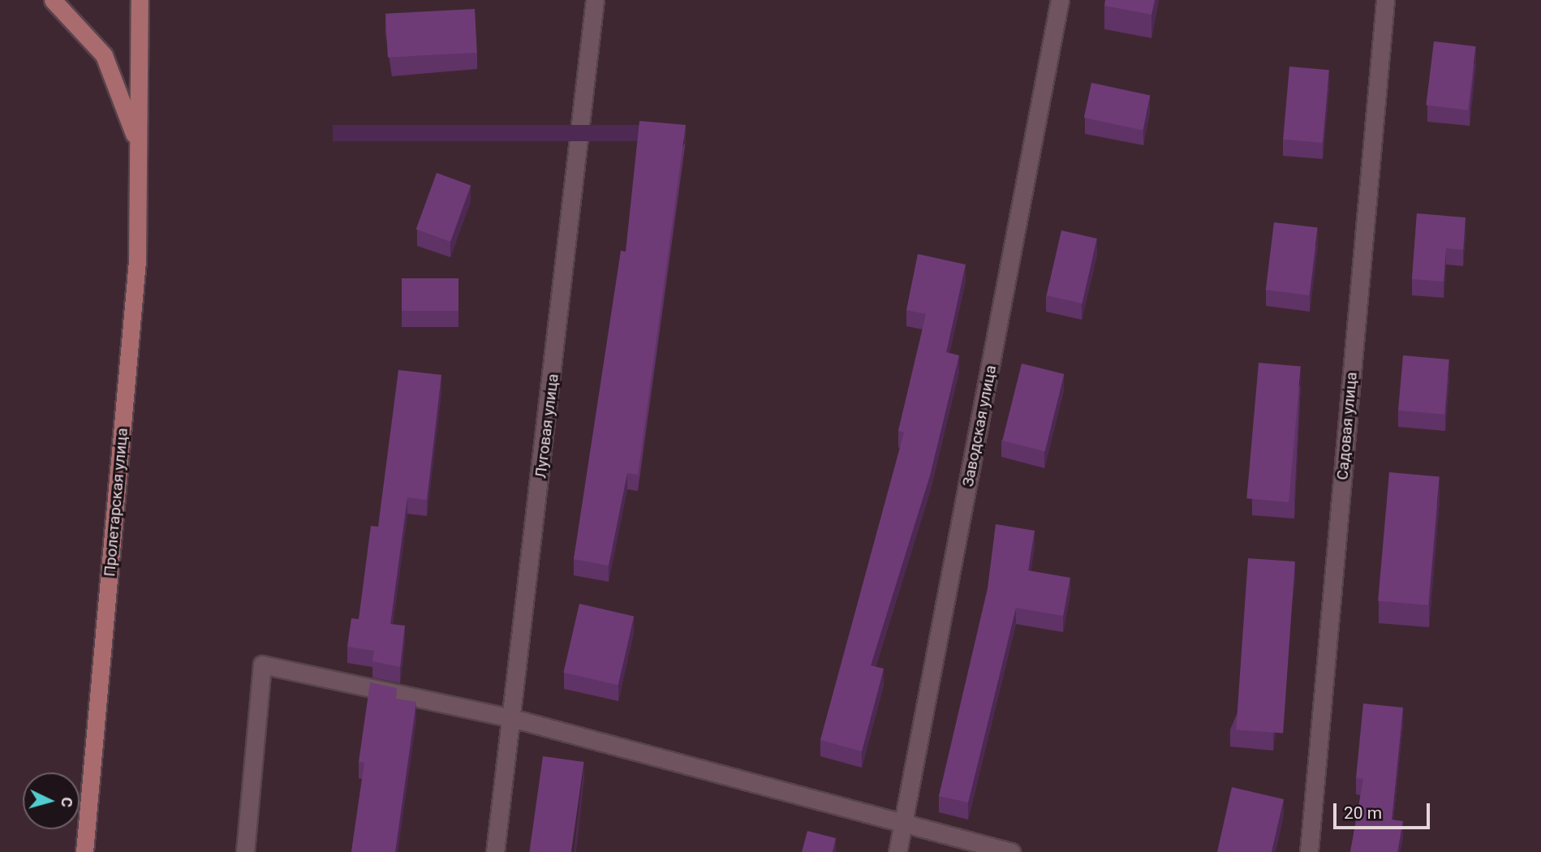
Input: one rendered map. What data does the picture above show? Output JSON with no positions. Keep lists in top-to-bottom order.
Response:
{
  "streets": {
    "main road": ["Пролетарская улица"],
    "street": ["Луговая улица", "Заводская улица", "Садовая улица"]
  },
  "scale_bar": "20 m",
  "north": "right"
}
